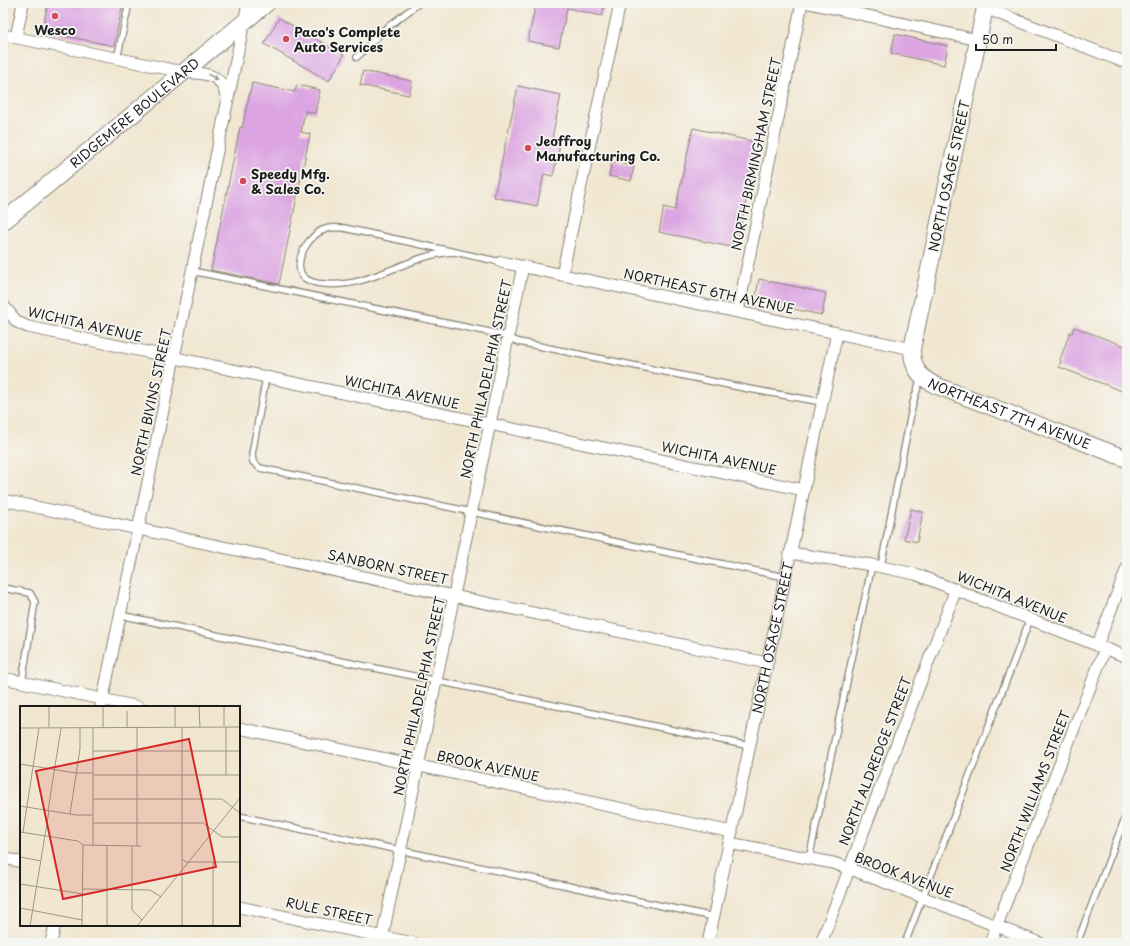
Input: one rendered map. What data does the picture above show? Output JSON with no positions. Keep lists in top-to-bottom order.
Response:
{
  "streets": {
    "street": [
      "RIDGEMERE BOULEVARD",
      "NORTH BIRMINGHAM STREET",
      "NORTH OSAGE STREET",
      "NORTHEAST 6TH AVENUE",
      "WICHITA AVENUE",
      "NORTH PHILADELPHIA STREET",
      "NORTH BIVINS STREET",
      "NORTHEAST 7TH AVENUE",
      "SANBORN STREET",
      "NORTH ALDREDGE STREET",
      "BROOK AVENUE",
      "NORTH WILLIAMS STREET",
      "RULE STREET"
    ]
  },
  "crossings": [
    ["RIDGEMERE BOULEVARD", "NORTH BIVINS STREET"],
    ["NORTH BIRMINGHAM STREET", "NORTHEAST 6TH AVENUE"],
    ["NORTH OSAGE STREET", "NORTHEAST 6TH AVENUE"],
    ["NORTH OSAGE STREET", "WICHITA AVENUE"],
    ["NORTH OSAGE STREET", "NORTHEAST 7TH AVENUE"],
    ["NORTH OSAGE STREET", "SANBORN STREET"],
    ["NORTH OSAGE STREET", "BROOK AVENUE"],
    ["NORTHEAST 6TH AVENUE", "NORTH PHILADELPHIA STREET"],
    ["NORTHEAST 6TH AVENUE", "NORTHEAST 7TH AVENUE"],
    ["WICHITA AVENUE", "NORTH PHILADELPHIA STREET"],
    ["WICHITA AVENUE", "NORTH BIVINS STREET"],
    ["WICHITA AVENUE", "NORTH ALDREDGE STREET"],
    ["WICHITA AVENUE", "NORTH WILLIAMS STREET"],
    ["NORTH PHILADELPHIA STREET", "SANBORN STREET"],
    ["NORTH PHILADELPHIA STREET", "BROOK AVENUE"],
    ["NORTH PHILADELPHIA STREET", "RULE STREET"],
    ["NORTH BIVINS STREET", "SANBORN STREET"],
    ["NORTH ALDREDGE STREET", "BROOK AVENUE"],
    ["BROOK AVENUE", "NORTH WILLIAMS STREET"]
  ],
  "places": [
    "Wesco",
    "Paco's Complete Auto Services",
    "Jeoffroy Manufacturing Co.",
    "Speedy Mfg. & Sales Co."
  ],
  "scale_bar": "50 m"
}
